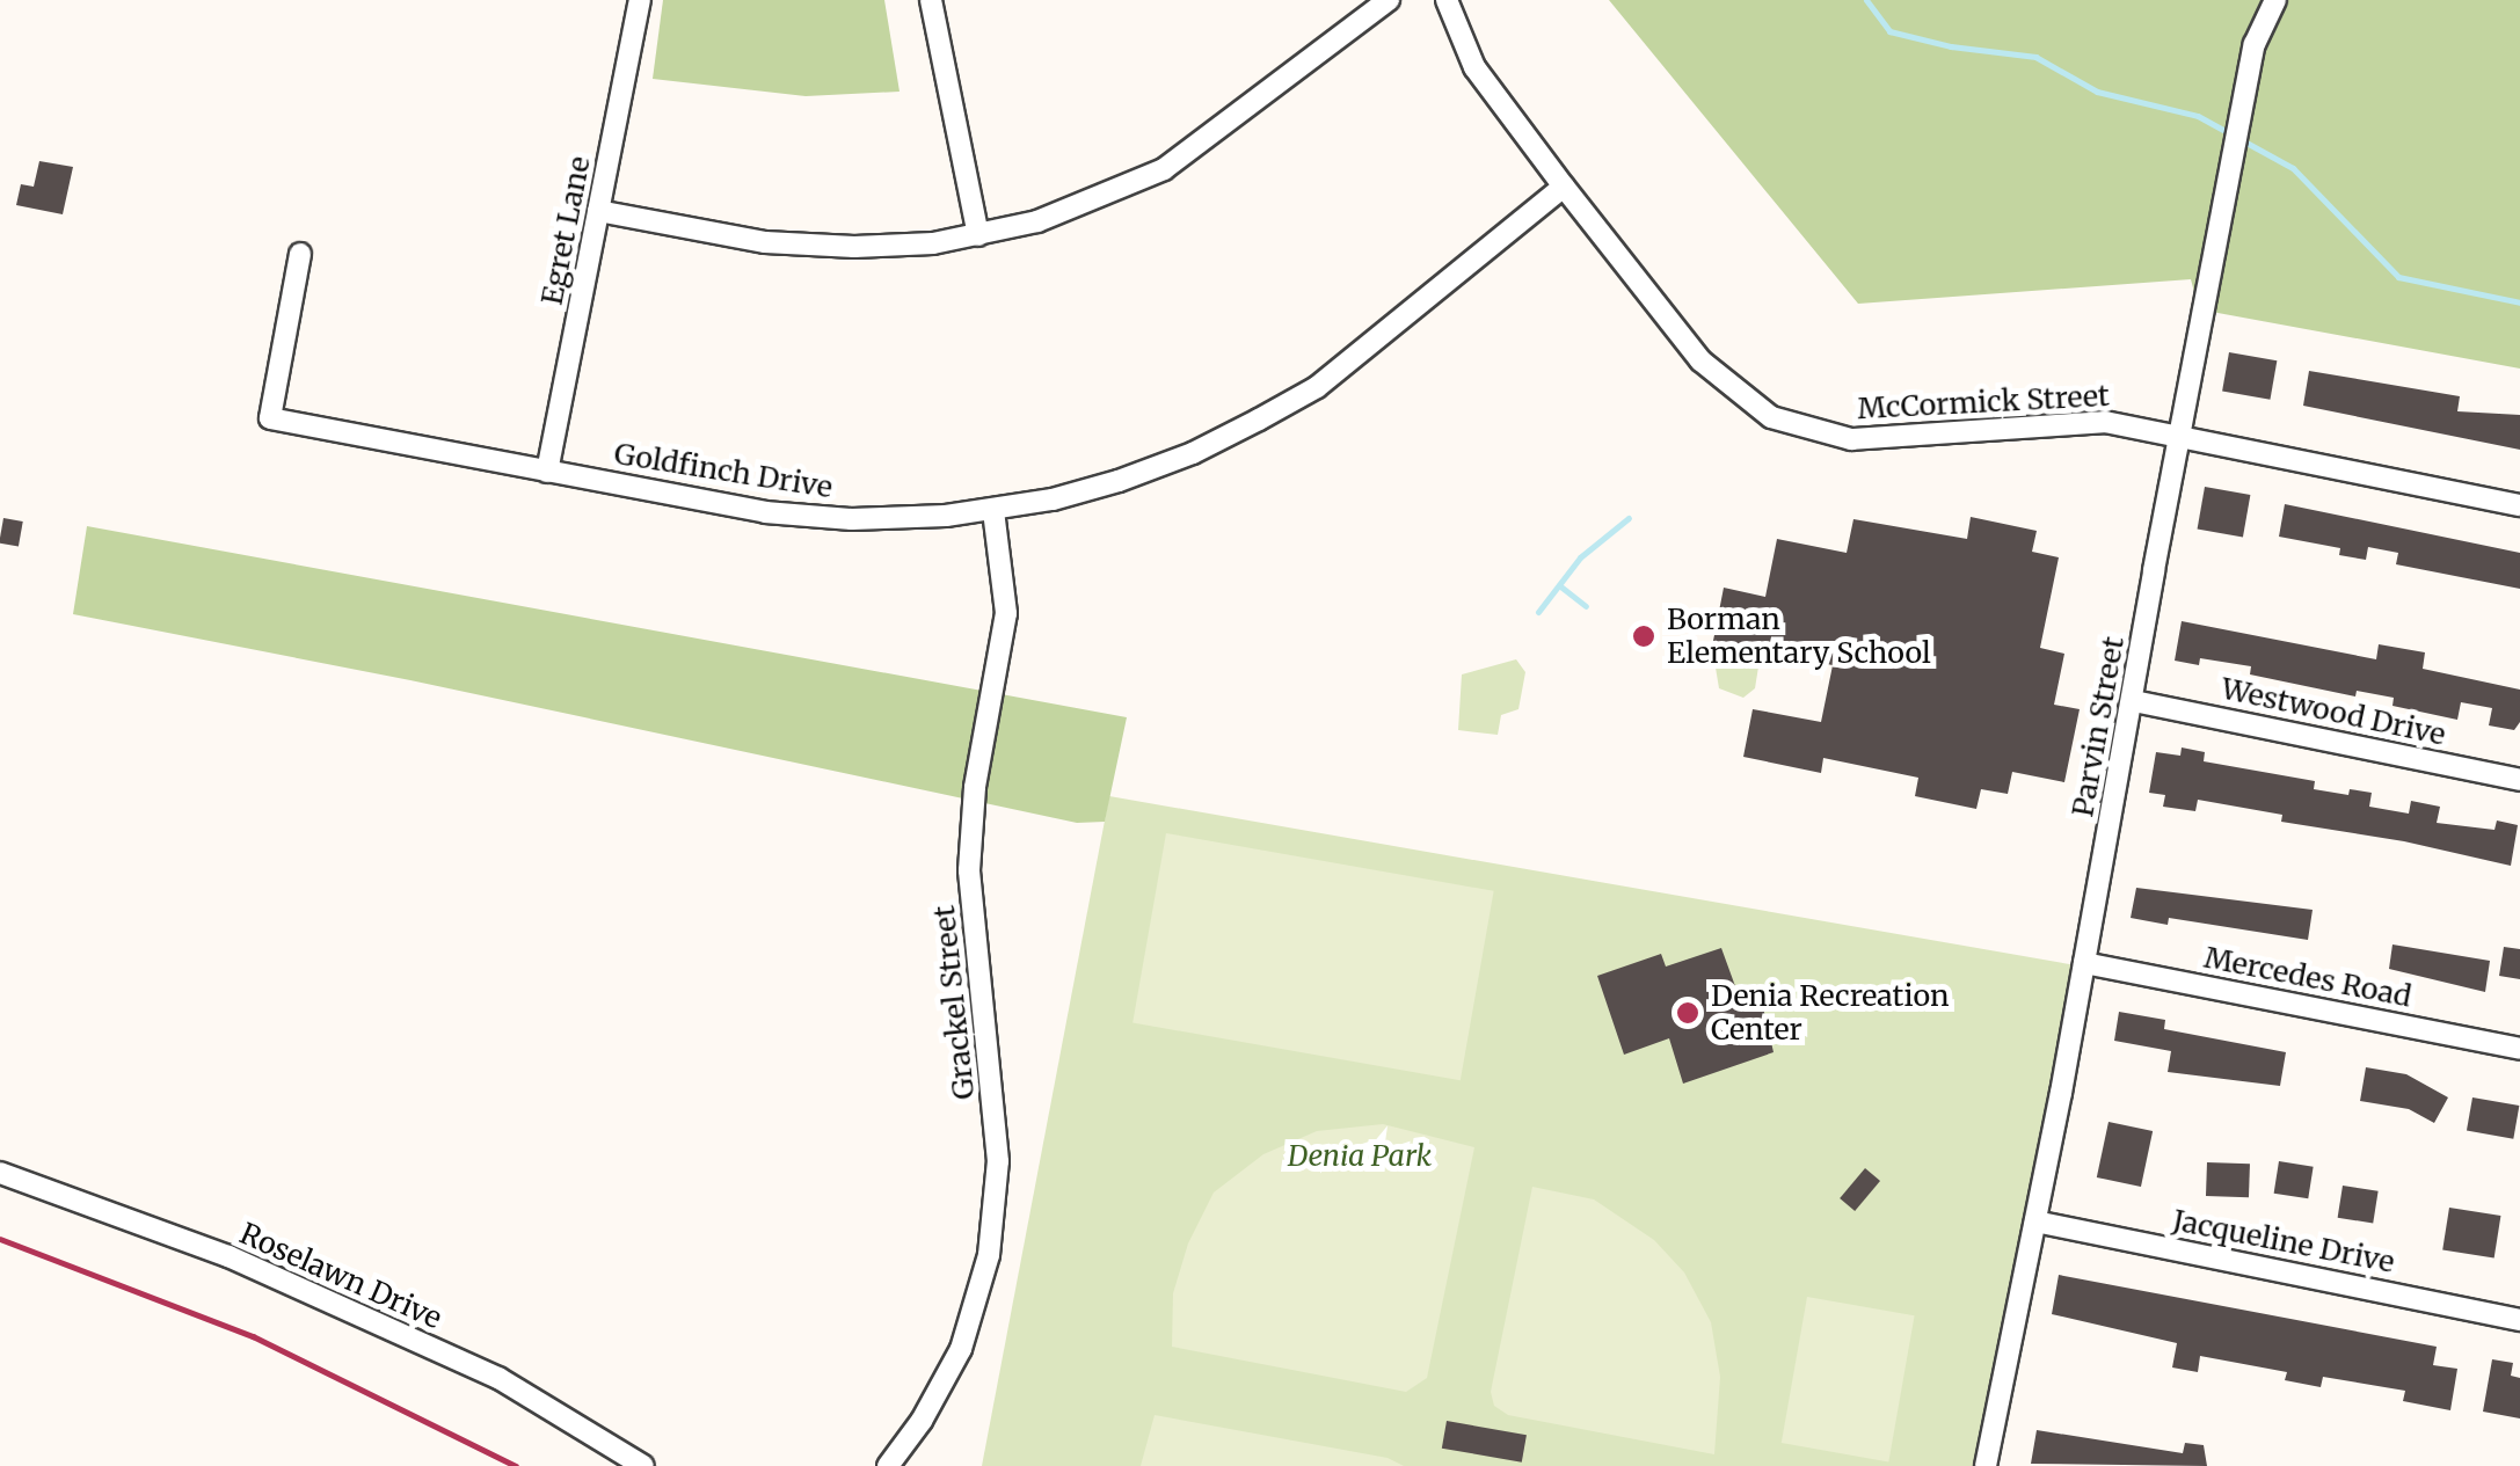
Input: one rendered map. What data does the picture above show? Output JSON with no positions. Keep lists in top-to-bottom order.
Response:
{
  "streets": {
    "street": [
      "Egret Lane",
      "McCormick Street",
      "Goldfinch Drive",
      "Westwood Drive",
      "Parvin Street",
      "Mercedes Road",
      "Grackel Street",
      "Jacqueline Drive",
      "Roselawn Drive"
    ]
  },
  "crossings": [
    ["Egret Lane", "Goldfinch Drive"],
    ["McCormick Street", "Goldfinch Drive"],
    ["McCormick Street", "Parvin Street"],
    ["Goldfinch Drive", "Grackel Street"],
    ["Westwood Drive", "Parvin Street"],
    ["Parvin Street", "Mercedes Road"],
    ["Parvin Street", "Jacqueline Drive"]
  ],
  "parks": ["Denia Park"],
  "places": ["Borman Elementary School", "Denia Recreation Center"]
}
